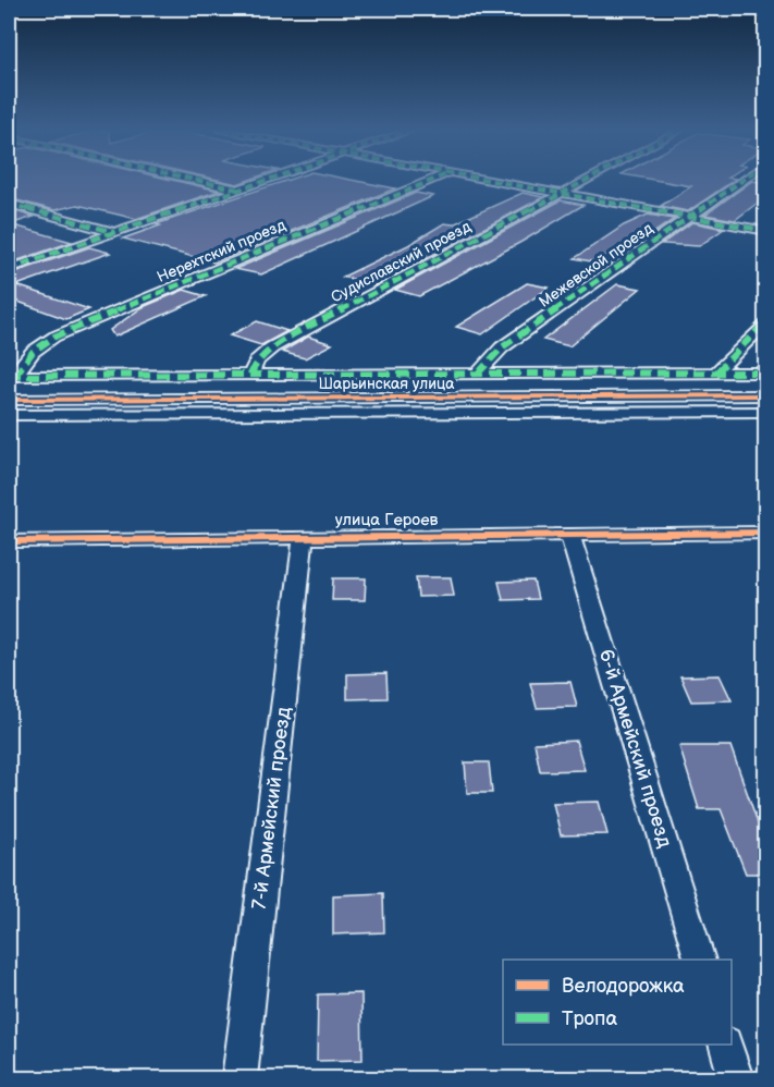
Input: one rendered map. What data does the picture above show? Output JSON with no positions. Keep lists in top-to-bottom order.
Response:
{
  "streets": {
    "street": [
      "Нерехтский проезд",
      "Судиславский проезд",
      "Межевской проезд",
      "Шарьинская улица",
      "улица Героев",
      "6-й Армейский проезд",
      "7-й Армейский проезд"
    ]
  },
  "crossings": [
    ["Нерехтский проезд", "Шарьинская улица"],
    ["Судиславский проезд", "Шарьинская улица"],
    ["Межевской проезд", "Шарьинская улица"],
    ["улица Героев", "6-й Армейский проезд"],
    ["улица Героев", "7-й Армейский проезд"]
  ],
  "legend": ["Велодорожка", "Тропа"]
}
